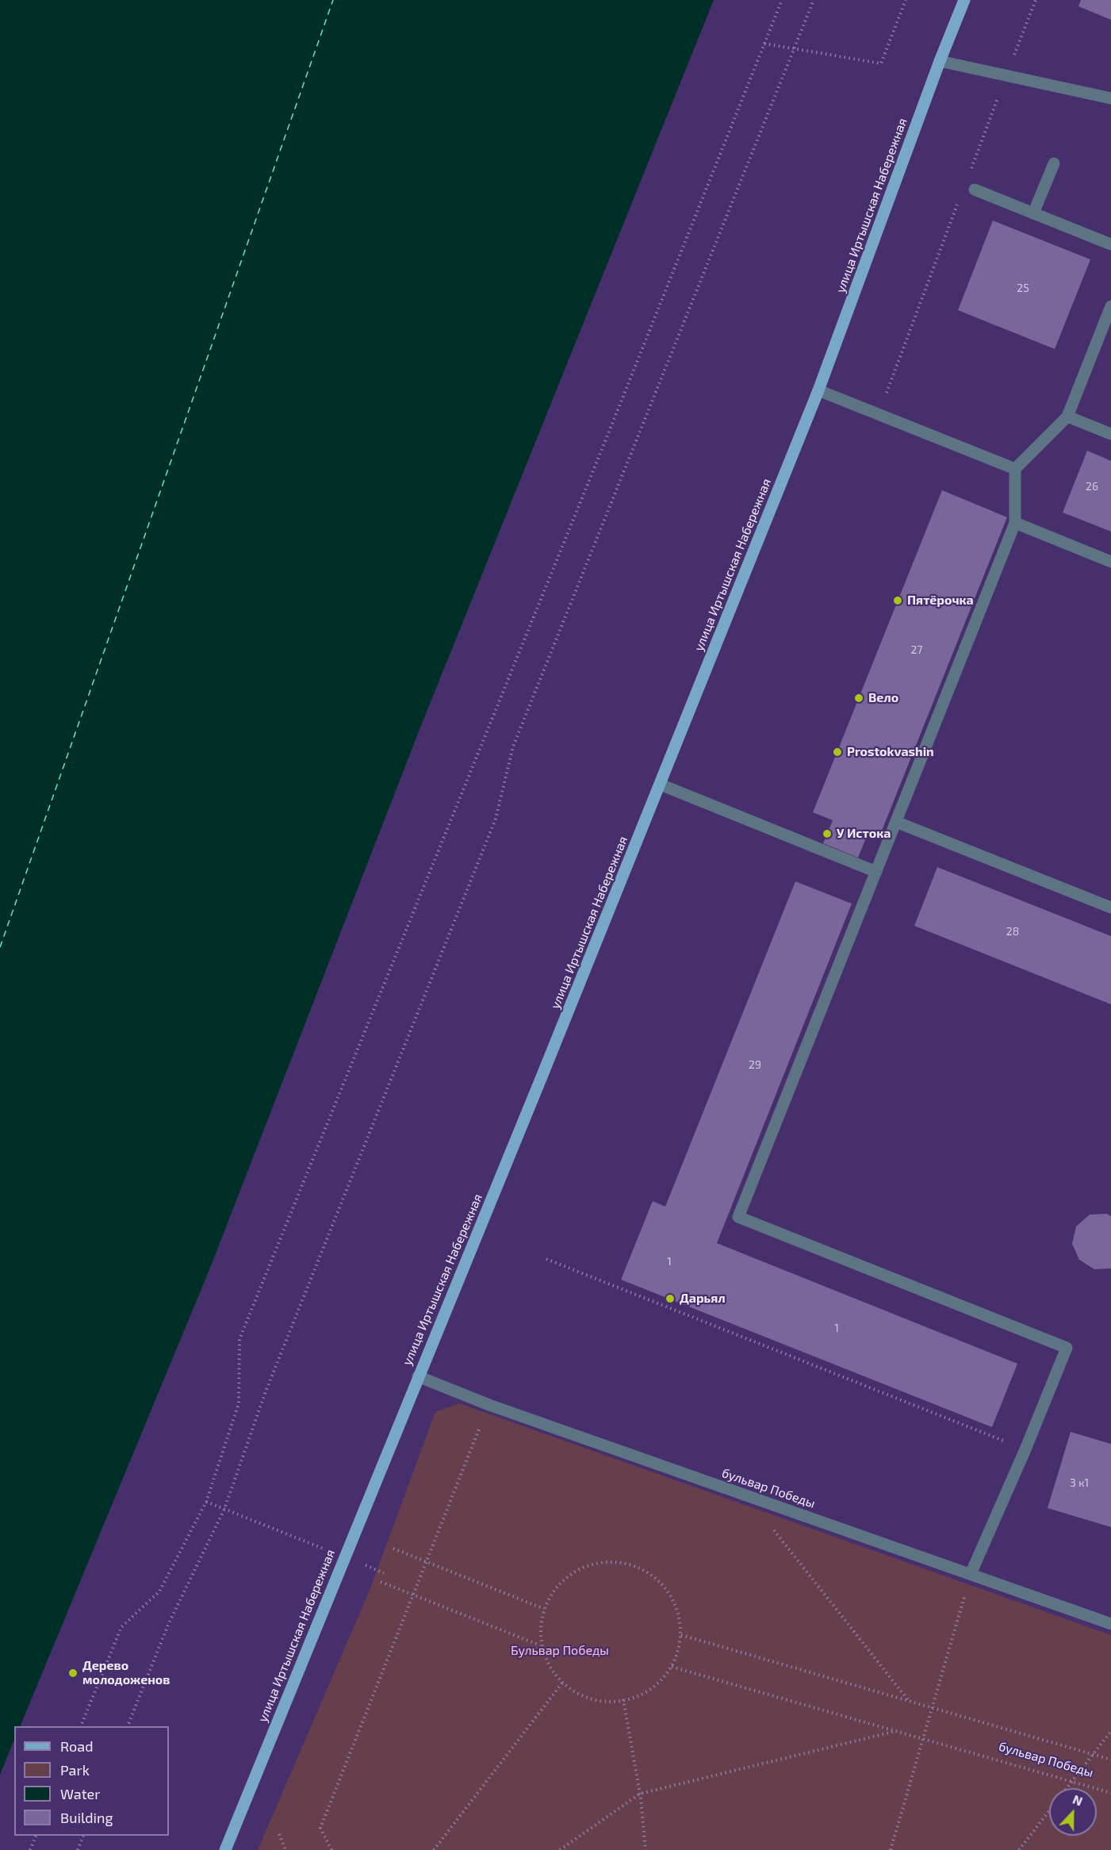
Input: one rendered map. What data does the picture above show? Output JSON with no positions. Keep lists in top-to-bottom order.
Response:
{
  "streets": {
    "main road": ["улица Иртышская Набережная"],
    "street": ["бульвар Победы"]
  },
  "crossings": [
    ["улица Иртышская Набережная", "бульвар Победы"]
  ],
  "parks": ["Бульвар Победы"],
  "places": [
    "Пятёрочка",
    "Вело",
    "Prostokvashin",
    "У Истока",
    "Дарьял",
    "Дерево молодоженов"
  ],
  "house_numbers": [
    "25",
    "26",
    "27",
    "28",
    "29",
    "1",
    "1",
    "3 к1"
  ],
  "legend": [
    "Road",
    "Park",
    "Water",
    "Building"
  ],
  "north": "top"
}
